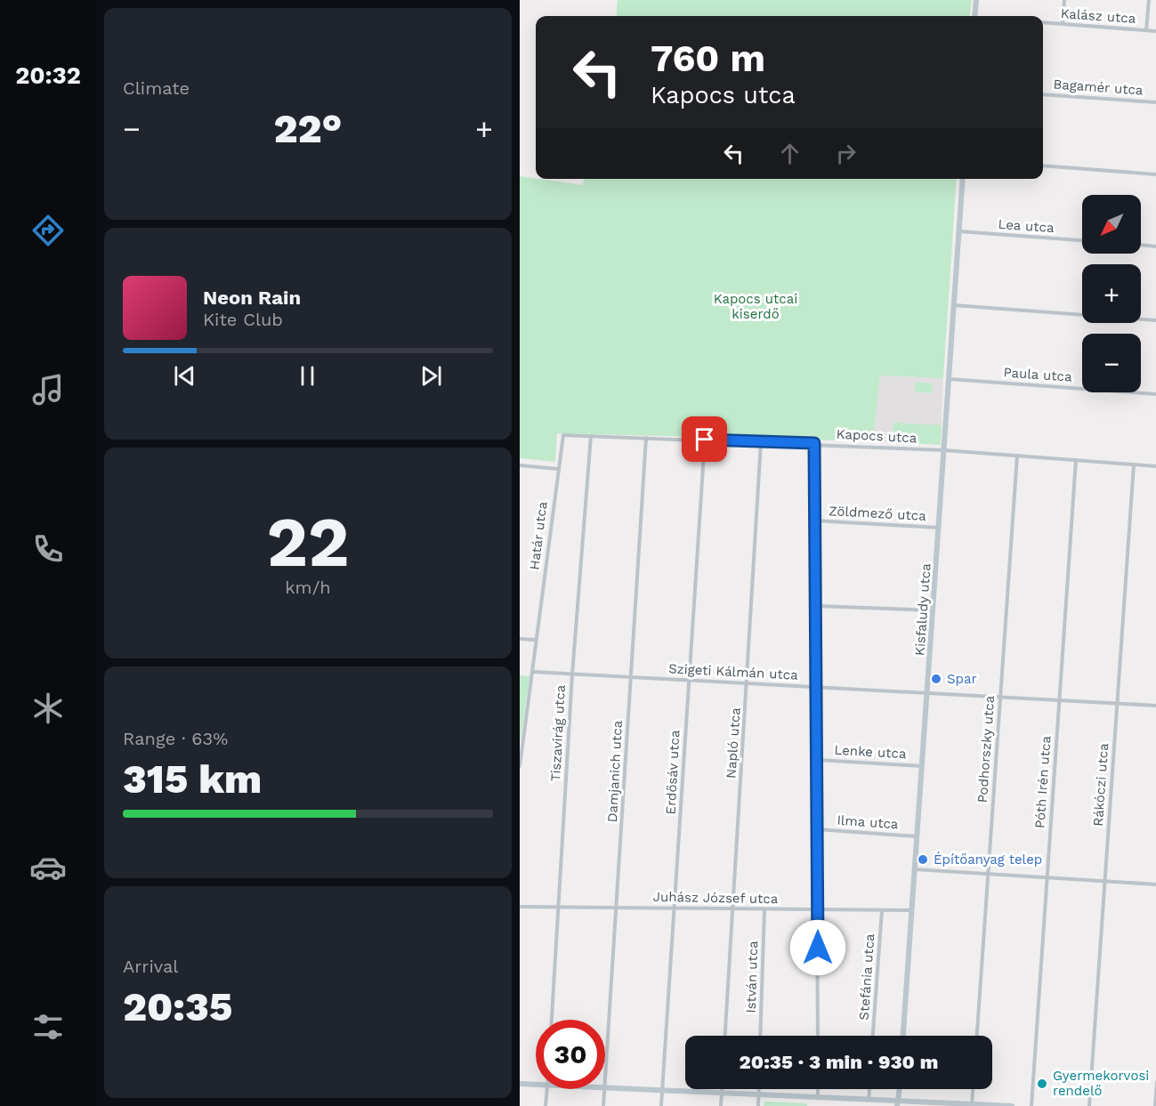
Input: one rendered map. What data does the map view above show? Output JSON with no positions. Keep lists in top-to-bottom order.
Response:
{
  "streets": {
    "street": [
      "Kalász utca",
      "Bagamér utca",
      "Lea utca",
      "Paula utca",
      "Kapocs utca",
      "Zöldmező utca",
      "Határ utca",
      "Kisfaludy utca",
      "Szigeti Kálmán utca",
      "Tiszavirág utca",
      "Napló utca",
      "Podhorszky utca",
      "Lenke utca",
      "Damjanich utca",
      "Erdősáv utca",
      "Póth Irén utca",
      "Rákóczi utca",
      "Ilma utca",
      "Juhász József utca",
      "István utca",
      "Stefánia utca"
    ]
  },
  "crossings": [
    ["Lea utca", "Kisfaludy utca"],
    ["Paula utca", "Kisfaludy utca"],
    ["Kapocs utca", "Határ utca"],
    ["Kapocs utca", "Kisfaludy utca"],
    ["Kapocs utca", "Tiszavirág utca"],
    ["Kapocs utca", "Napló utca"],
    ["Kapocs utca", "Podhorszky utca"],
    ["Kapocs utca", "Damjanich utca"],
    ["Kapocs utca", "Erdősáv utca"],
    ["Kapocs utca", "Póth Irén utca"],
    ["Kapocs utca", "Rákóczi utca"],
    ["Zöldmező utca", "Kisfaludy utca"],
    ["Határ utca", "Szigeti Kálmán utca"],
    ["Kisfaludy utca", "Szigeti Kálmán utca"],
    ["Kisfaludy utca", "Lenke utca"],
    ["Kisfaludy utca", "Ilma utca"],
    ["Kisfaludy utca", "Juhász József utca"],
    ["Szigeti Kálmán utca", "Tiszavirág utca"],
    ["Szigeti Kálmán utca", "Napló utca"],
    ["Szigeti Kálmán utca", "Podhorszky utca"],
    ["Szigeti Kálmán utca", "Damjanich utca"],
    ["Szigeti Kálmán utca", "Erdősáv utca"],
    ["Szigeti Kálmán utca", "Póth Irén utca"],
    ["Szigeti Kálmán utca", "Rákóczi utca"],
    ["Tiszavirág utca", "Juhász József utca"],
    ["Napló utca", "Juhász József utca"],
    ["Damjanich utca", "Juhász József utca"],
    ["Erdősáv utca", "Juhász József utca"],
    ["Juhász József utca", "István utca"],
    ["Juhász József utca", "Stefánia utca"]
  ],
  "parks": ["Kapocs utcai kiserdő"],
  "places": ["Spar", "Építőanyag telep", "Gyermekorvosi rendelő"],
  "north": "bottom left",
  "page": {
    "tabs": "20:32",
    "tile": [
      "Climate",
      ["22", "km/h"],
      ["Range · 63%", "315 km"],
      ["Arrival", "20:35"]
    ],
    "turn": ["760 m", "Kapocs utca"],
    "heat": ["−", "22°", "+"],
    "map_buttons": ["+", "−"],
    "song": ["Neon Rain", "Kite Club"],
    "limit": "30",
    "trip": "20:35 · 3 min · 930 m"
  }
}
